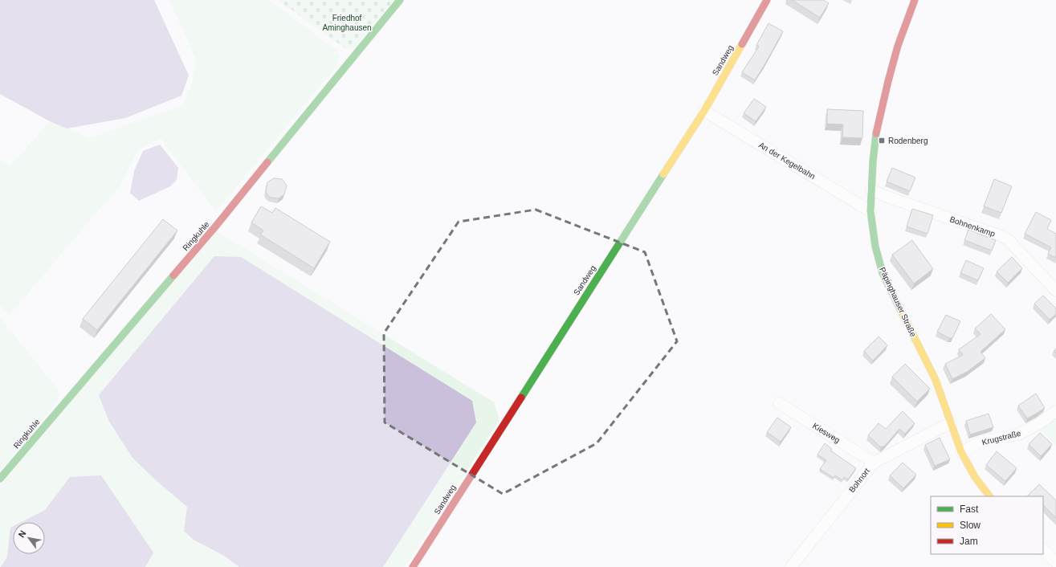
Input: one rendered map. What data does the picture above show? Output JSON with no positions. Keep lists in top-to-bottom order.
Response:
{
  "streets": {
    "street": [
      "Sandweg",
      "An der Kegelbahn",
      "Bohnenkamp",
      "Ringkuhle",
      "Päpinghauser Straße",
      "Kiesweg",
      "Krugstraße",
      "Bohnort"
    ]
  },
  "crossings": [
    ["Sandweg", "An der Kegelbahn"],
    ["An der Kegelbahn", "Päpinghauser Straße"],
    ["Bohnenkamp", "Päpinghauser Straße"],
    ["Päpinghauser Straße", "Krugstraße"],
    ["Päpinghauser Straße", "Bohnort"],
    ["Kiesweg", "Bohnort"]
  ],
  "parks": ["Friedhof Aminghausen"],
  "places": {
    "transit": ["Rodenberg"]
  },
  "legend": ["Fast", "Slow", "Jam"],
  "north": "top left"
}
